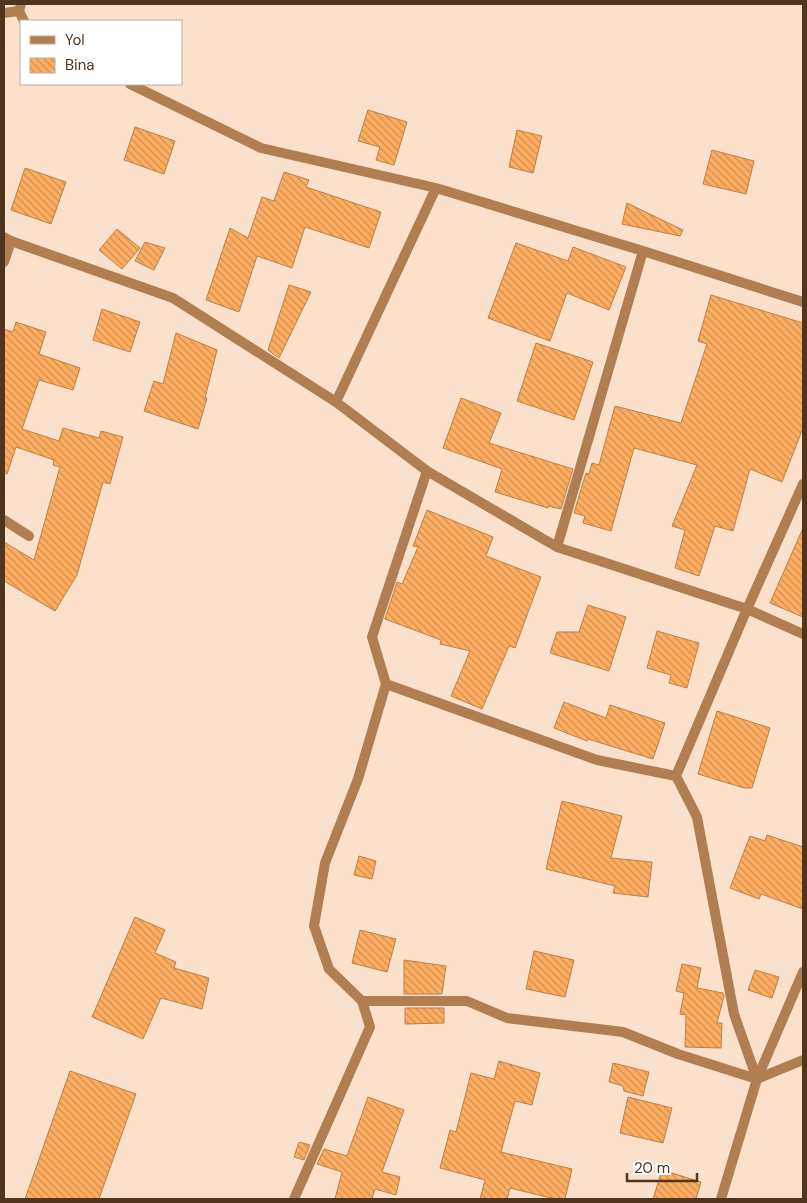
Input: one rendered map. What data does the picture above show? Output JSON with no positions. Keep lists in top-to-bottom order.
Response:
{
  "legend": ["Yol", "Bina"],
  "scale_bar": "20 m"
}
